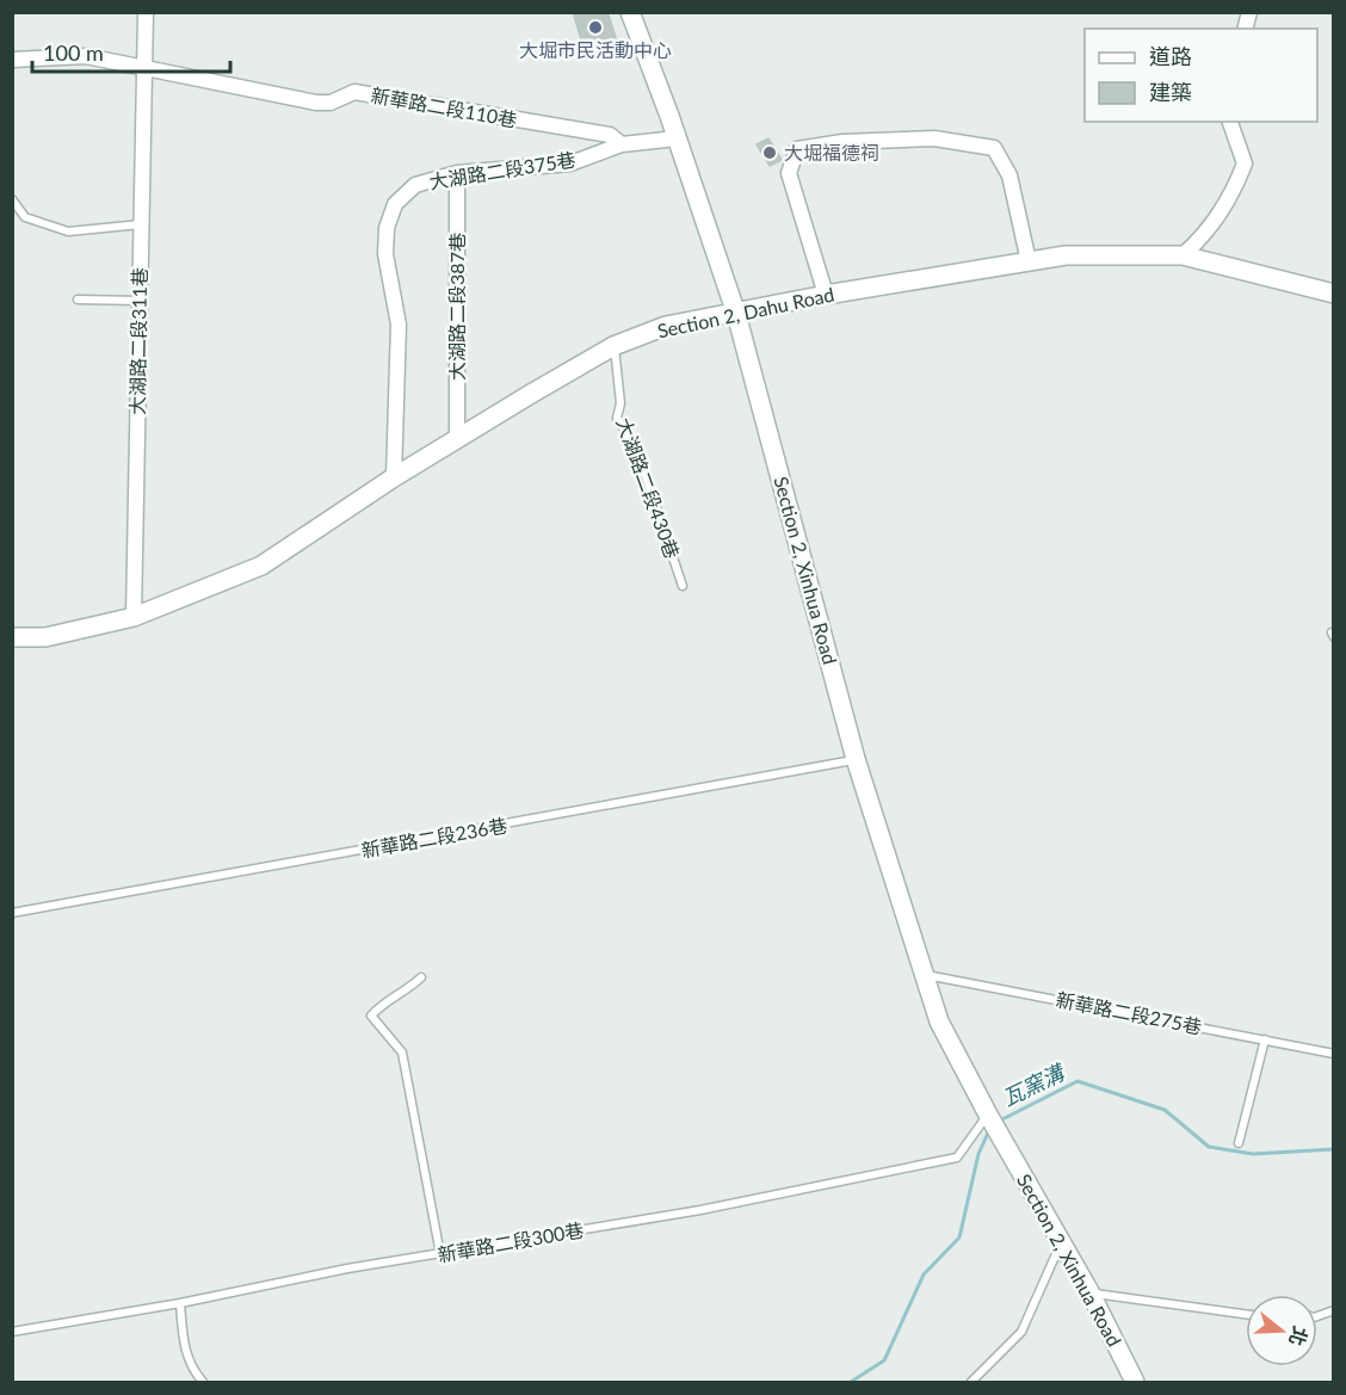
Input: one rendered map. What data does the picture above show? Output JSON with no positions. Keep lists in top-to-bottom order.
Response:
{
  "streets": {
    "street": [
      "新華路二段110巷",
      "大湖路二段375巷",
      "大湖路二段387巷",
      "Section 2, Dahu Road",
      "大湖路二段311巷",
      "Section 2, Xinhua Road"
    ],
    "lane": [
      "大湖路二段430巷",
      "新華路二段236巷",
      "新華路二段275巷",
      "新華路二段300巷"
    ]
  },
  "crossings": [
    ["新華路二段110巷", "大湖路二段375巷"],
    ["新華路二段110巷", "大湖路二段311巷"],
    ["大湖路二段375巷", "大湖路二段387巷"],
    ["大湖路二段375巷", "Section 2, Dahu Road"],
    ["大湖路二段375巷", "Section 2, Xinhua Road"],
    ["大湖路二段387巷", "Section 2, Dahu Road"],
    ["Section 2, Dahu Road", "大湖路二段311巷"],
    ["Section 2, Dahu Road", "大湖路二段430巷"],
    ["Section 2, Dahu Road", "Section 2, Xinhua Road"],
    ["Section 2, Xinhua Road", "新華路二段236巷"],
    ["Section 2, Xinhua Road", "新華路二段275巷"],
    ["Section 2, Xinhua Road", "新華路二段300巷"]
  ],
  "water": ["瓦窯溝"],
  "places": ["大堀市民活動中心", "大堀福德祠"],
  "legend": ["道路", "建築"],
  "scale_bar": "100 m",
  "north": "right"
}
